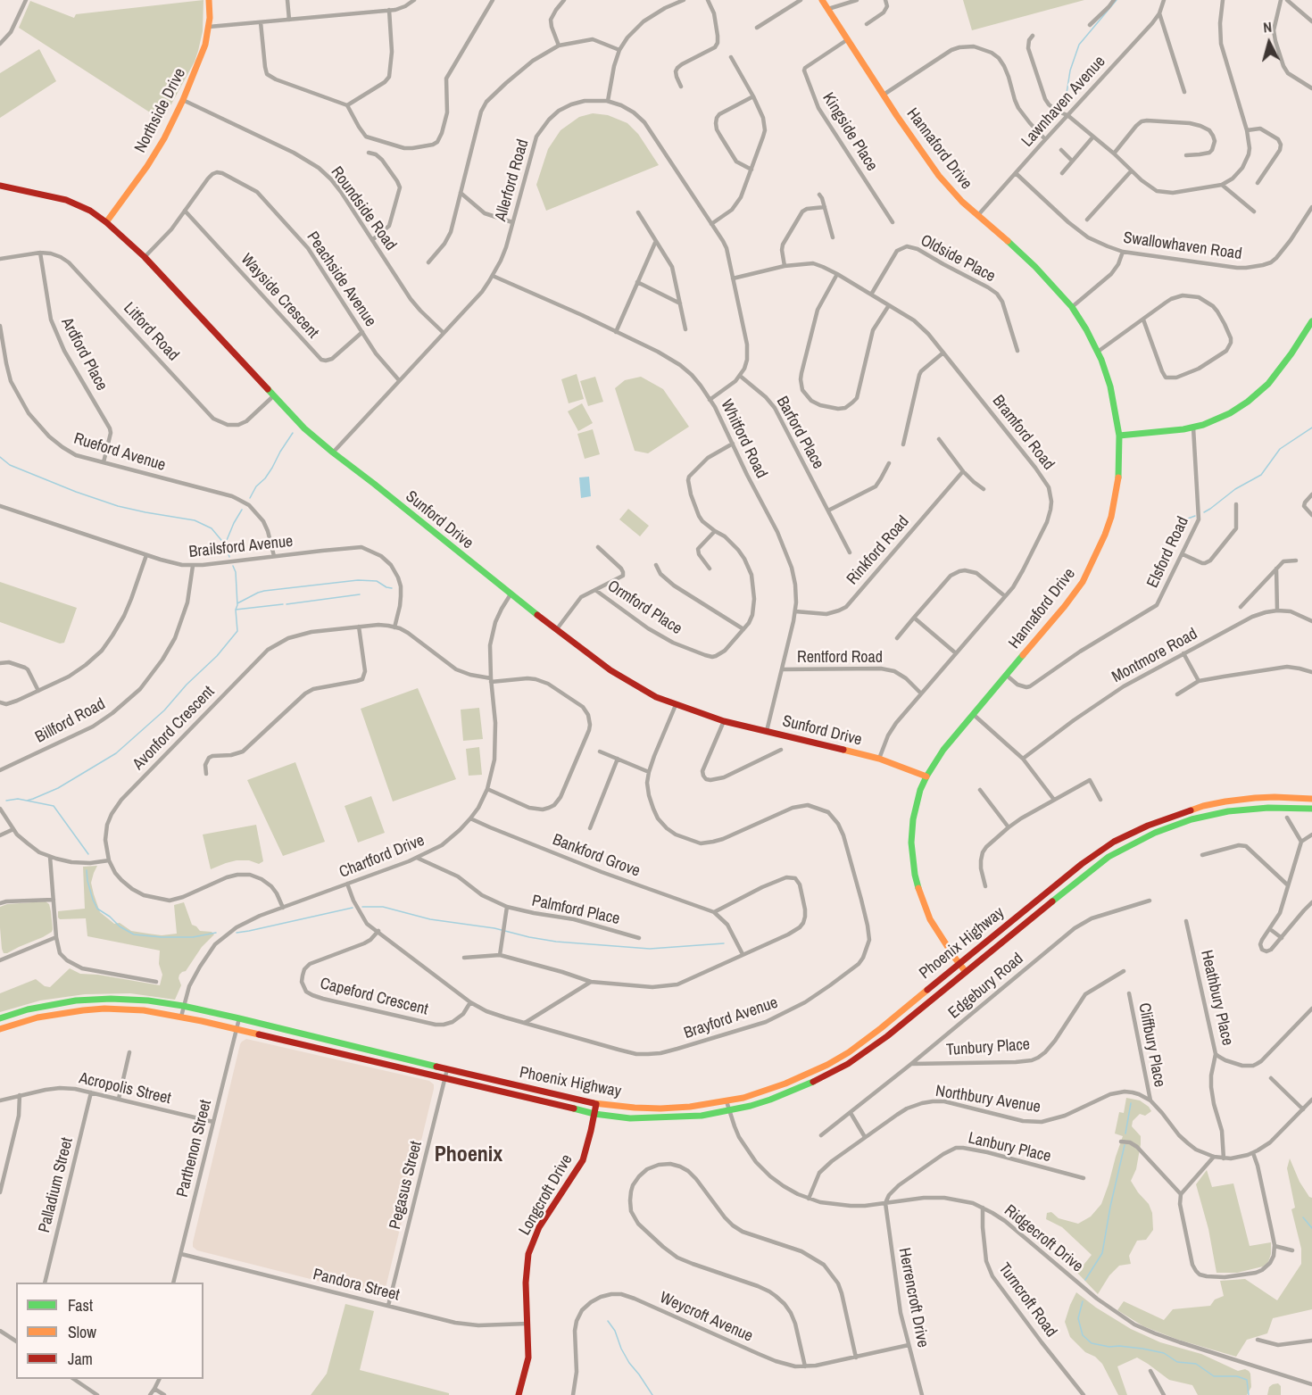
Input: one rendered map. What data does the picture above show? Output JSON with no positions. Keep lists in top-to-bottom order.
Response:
{
  "streets": {
    "street": [
      "Lawnhaven Avenue",
      "Northside Drive",
      "Kingside Place",
      "Hannaford Drive",
      "Allerford Road",
      "Roundside Road",
      "Swallowhaven Road",
      "Oldside Place",
      "Peachside Avenue",
      "Wayside Crescent",
      "Litford Road",
      "Ardford Place",
      "Barford Place",
      "Bramford Road",
      "Whitford Road",
      "Rueford Avenue",
      "Sunford Drive",
      "Brailsford Avenue",
      "Rinkford Road",
      "Elsford Road",
      "Ormford Place",
      "Montmore Road",
      "Rentford Road",
      "Billford Road",
      "Avonford Crescent",
      "Bankford Grove",
      "Chartford Drive",
      "Palmford Place",
      "Phoenix Highway",
      "Edgebury Road",
      "Capeford Crescent",
      "Heathbury Place",
      "Brayford Avenue",
      "Cliffbury Place",
      "Tunbury Place",
      "Acropolis Street",
      "Northbury Avenue",
      "Lanbury Place",
      "Parthenon Street",
      "Palladium Street",
      "Pegasus Street",
      "Longcroft Drive",
      "Ridgecroft Drive",
      "Pandora Street",
      "Herrencroft Drive",
      "Turncroft Road",
      "Weycroft Avenue"
    ]
  },
  "crossings": [
    ["Lawnhaven Avenue", "Hannaford Drive"],
    ["Lawnhaven Avenue", "Swallowhaven Road"],
    ["Northside Drive", "Roundside Road"],
    ["Northside Drive", "Sunford Drive"],
    ["Kingside Place", "Hannaford Drive"],
    ["Hannaford Drive", "Sunford Drive"],
    ["Hannaford Drive", "Elsford Road"],
    ["Hannaford Drive", "Phoenix Highway"],
    ["Allerford Road", "Roundside Road"],
    ["Allerford Road", "Peachside Avenue"],
    ["Allerford Road", "Barford Place"],
    ["Allerford Road", "Bramford Road"],
    ["Allerford Road", "Whitford Road"],
    ["Allerford Road", "Sunford Drive"],
    ["Oldside Place", "Bramford Road"],
    ["Peachside Avenue", "Wayside Crescent"],
    ["Peachside Avenue", "Sunford Drive"],
    ["Litford Road", "Ardford Place"],
    ["Litford Road", "Sunford Drive"],
    ["Ardford Place", "Rueford Avenue"],
    ["Bramford Road", "Sunford Drive"],
    ["Bramford Road", "Rentford Road"],
    ["Whitford Road", "Sunford Drive"],
    ["Whitford Road", "Rinkford Road"],
    ["Whitford Road", "Ormford Place"],
    ["Whitford Road", "Rentford Road"],
    ["Rueford Avenue", "Brailsford Avenue"],
    ["Sunford Drive", "Ormford Place"],
    ["Sunford Drive", "Chartford Drive"],
    ["Sunford Drive", "Brayford Avenue"],
    ["Brailsford Avenue", "Billford Road"],
    ["Brailsford Avenue", "Avonford Crescent"],
    ["Avonford Crescent", "Chartford Drive"],
    ["Bankford Grove", "Chartford Drive"],
    ["Chartford Drive", "Palmford Place"],
    ["Chartford Drive", "Phoenix Highway"],
    ["Chartford Drive", "Brayford Avenue"],
    ["Phoenix Highway", "Parthenon Street"],
    ["Phoenix Highway", "Pegasus Street"],
    ["Phoenix Highway", "Longcroft Drive"],
    ["Phoenix Highway", "Ridgecroft Drive"],
    ["Edgebury Road", "Tunbury Place"],
    ["Capeford Crescent", "Brayford Avenue"],
    ["Cliffbury Place", "Northbury Avenue"],
    ["Acropolis Street", "Parthenon Street"],
    ["Acropolis Street", "Palladium Street"],
    ["Northbury Avenue", "Ridgecroft Drive"],
    ["Lanbury Place", "Ridgecroft Drive"],
    ["Lanbury Place", "Herrencroft Drive"],
    ["Parthenon Street", "Pandora Street"],
    ["Pegasus Street", "Pandora Street"],
    ["Longcroft Drive", "Pandora Street"],
    ["Ridgecroft Drive", "Herrencroft Drive"],
    ["Ridgecroft Drive", "Turncroft Road"],
    ["Herrencroft Drive", "Weycroft Avenue"]
  ],
  "districts": ["Phoenix"],
  "legend": ["Fast", "Slow", "Jam"],
  "north": "top"
}
